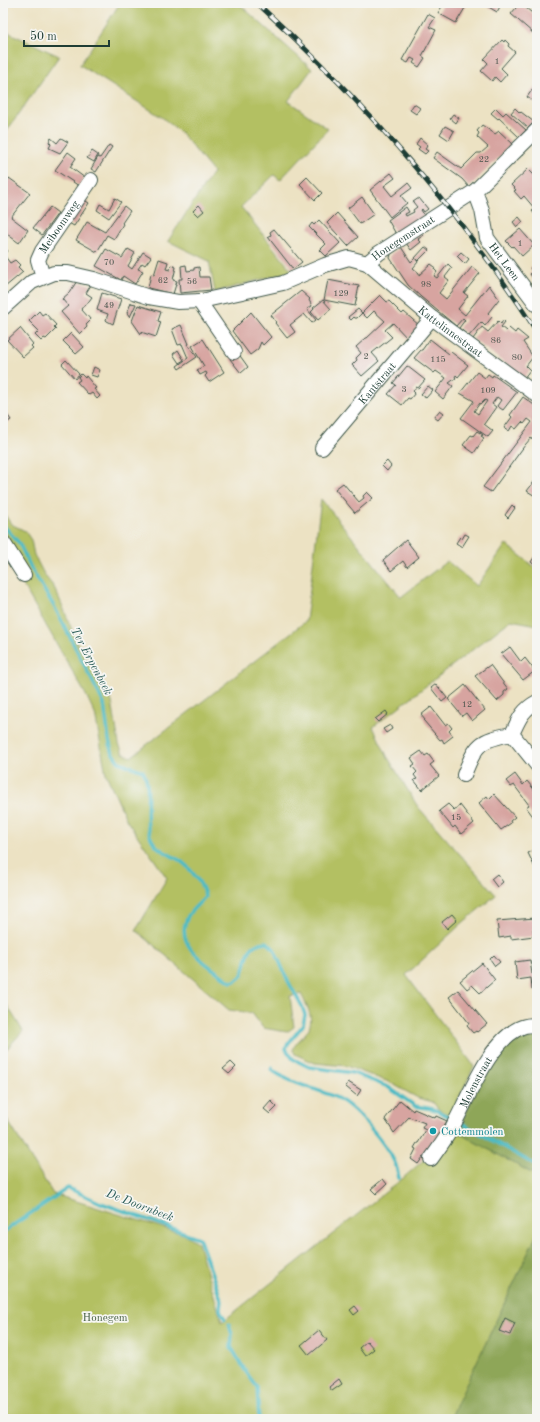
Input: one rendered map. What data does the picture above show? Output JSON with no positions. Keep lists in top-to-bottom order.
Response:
{
  "streets": {
    "street": [
      "Meiboomweg",
      "Honegemstraat",
      "Het Leen",
      "Kattelinnestraat",
      "Kantstraat",
      "Molenstraat"
    ]
  },
  "crossings": [
    ["Meiboomweg", "Honegemstraat"],
    ["Honegemstraat", "Het Leen"],
    ["Honegemstraat", "Kattelinnestraat"],
    ["Kattelinnestraat", "Kantstraat"]
  ],
  "water": ["Ter Erpenbeek", "De Doornbeek"],
  "parks": ["Honegem"],
  "places": ["Cottemmolen"],
  "house_numbers": [
    "1",
    "22",
    "1",
    "70",
    "62",
    "56",
    "98",
    "129",
    "49",
    "86",
    "2",
    "80",
    "115",
    "3",
    "109",
    "12",
    "15"
  ],
  "scale_bar": "50 m"
}
